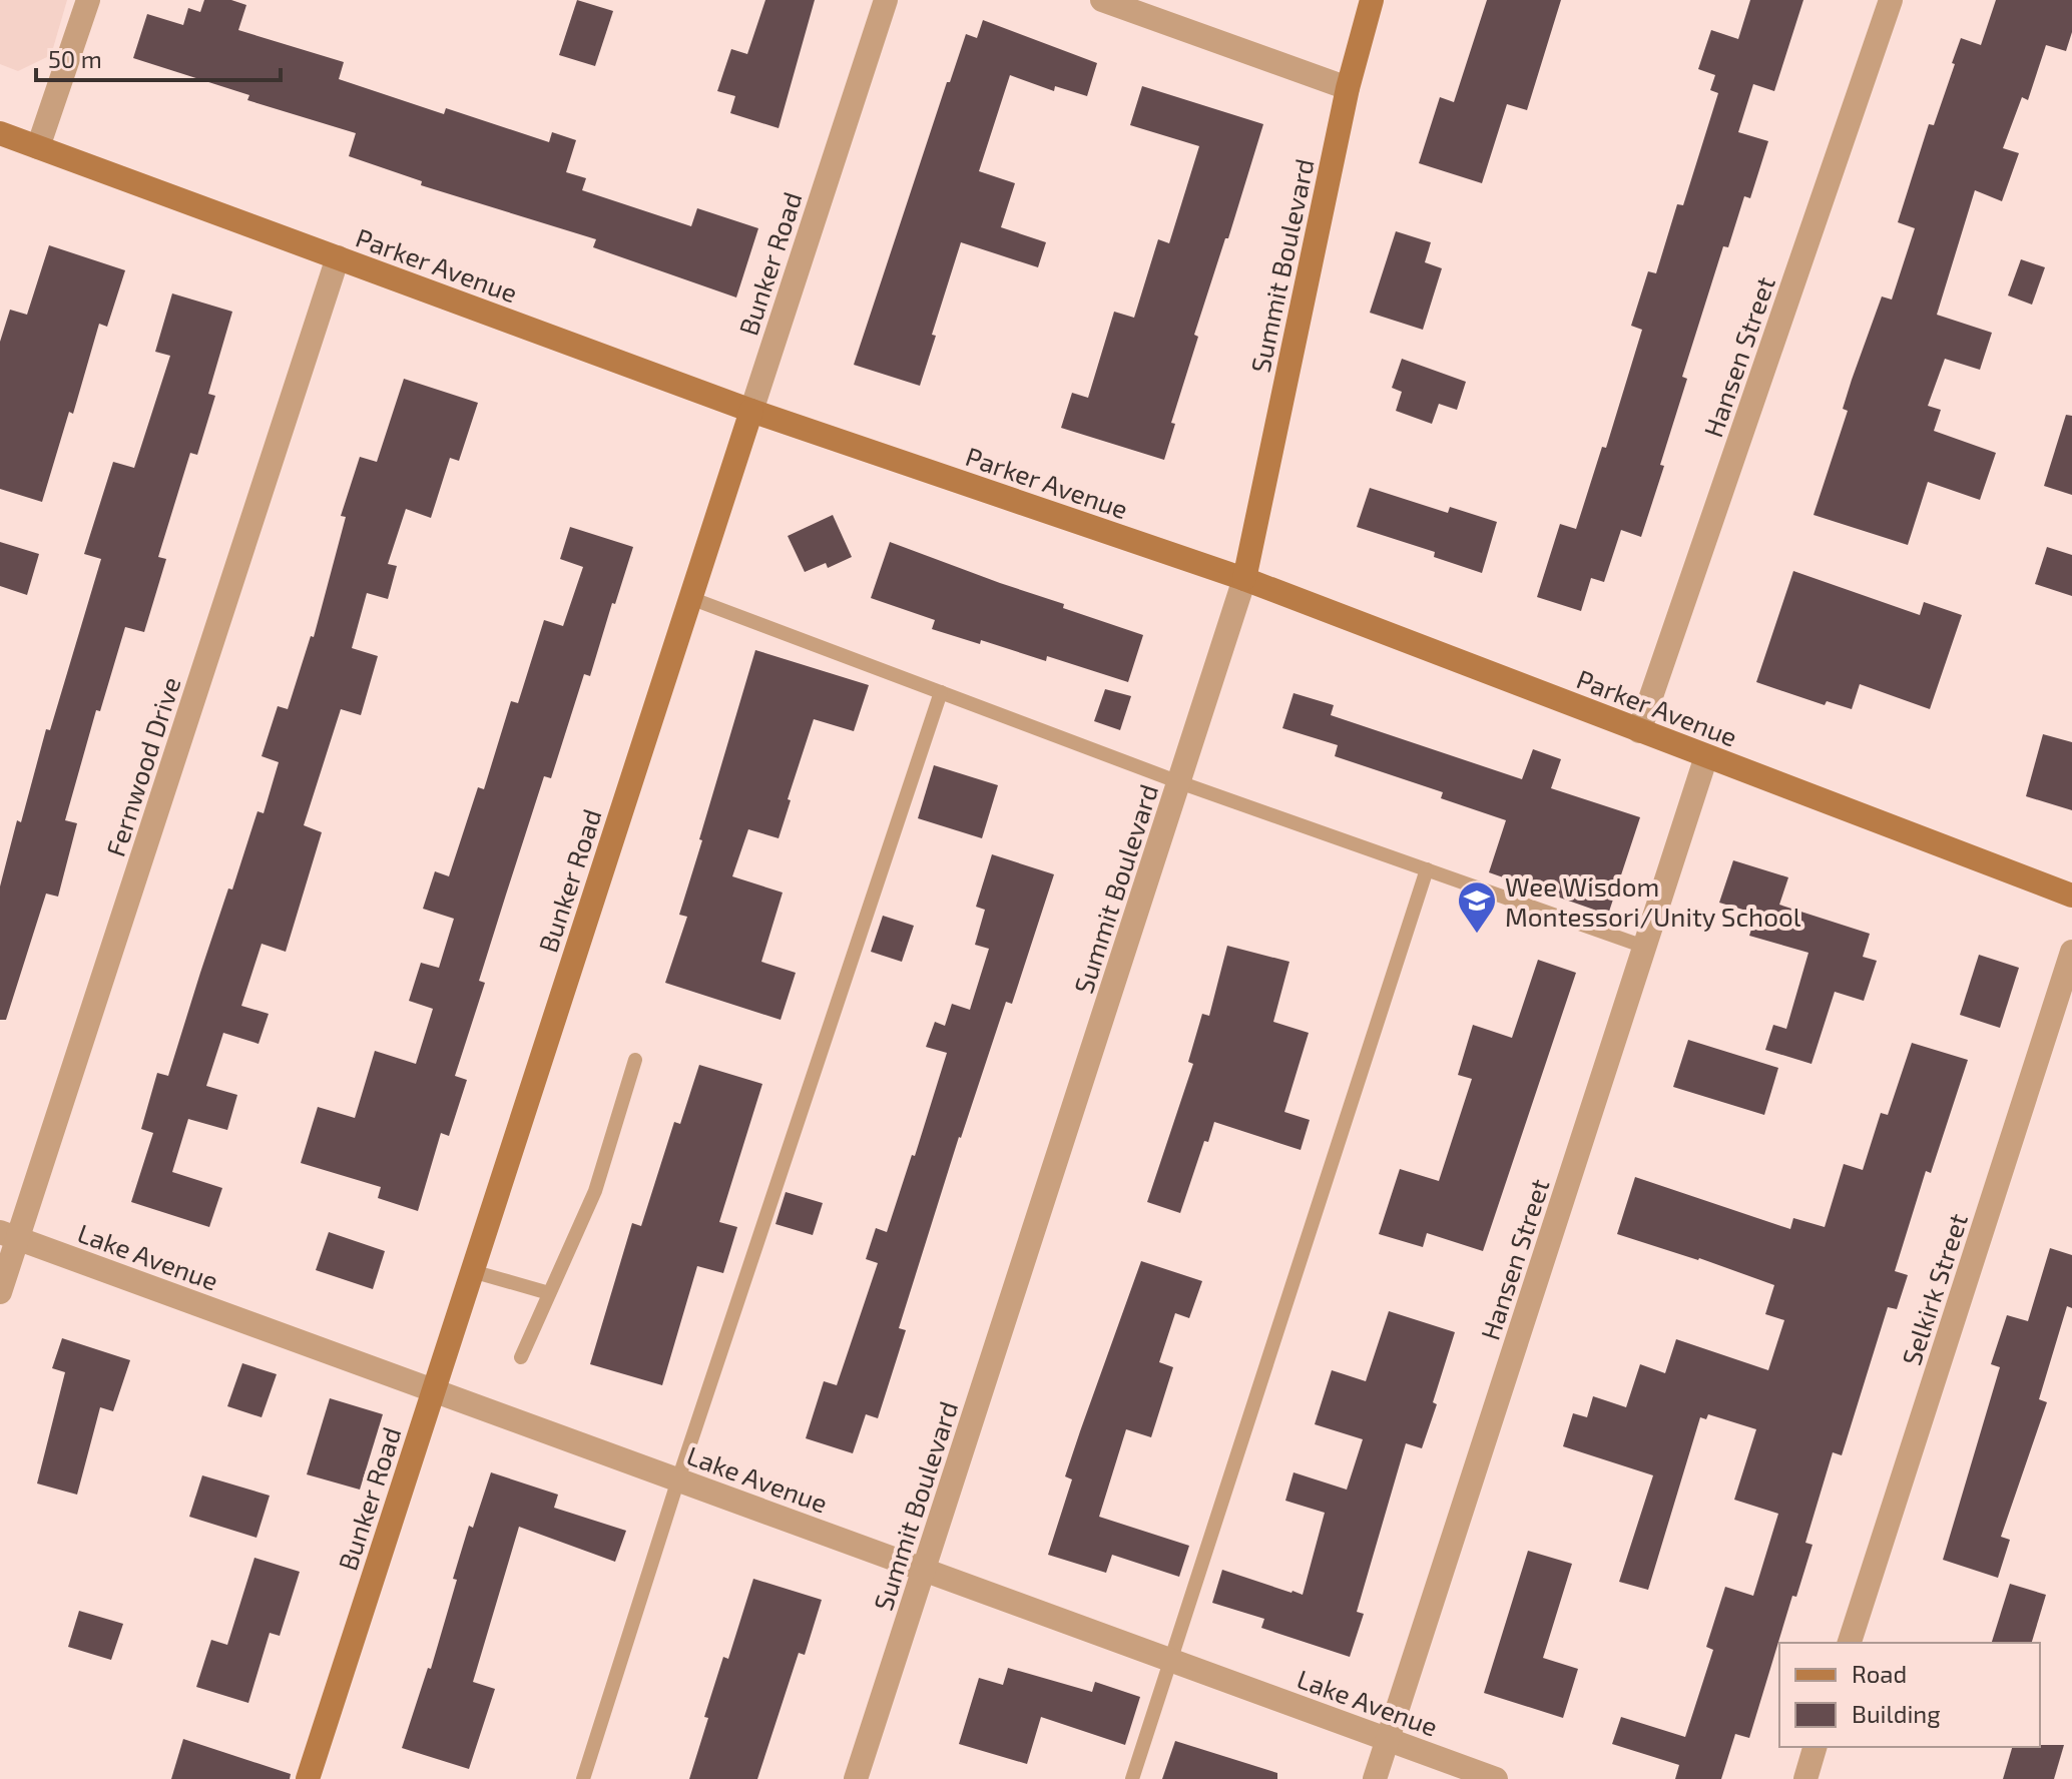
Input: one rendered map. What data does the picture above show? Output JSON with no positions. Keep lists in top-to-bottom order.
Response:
{
  "streets": {
    "street": [
      "Bunker Road",
      "Parker Avenue",
      "Summit Boulevard",
      "Hansen Street",
      "Fernwood Drive",
      "Lake Avenue",
      "Selkirk Street"
    ]
  },
  "crossings": [
    ["Bunker Road", "Parker Avenue"],
    ["Bunker Road", "Lake Avenue"],
    ["Parker Avenue", "Summit Boulevard"],
    ["Parker Avenue", "Hansen Street"],
    ["Parker Avenue", "Fernwood Drive"],
    ["Summit Boulevard", "Lake Avenue"],
    ["Hansen Street", "Lake Avenue"],
    ["Fernwood Drive", "Lake Avenue"]
  ],
  "places": {
    "school or university": ["Wee Wisdom Montessori/Unity School"]
  },
  "legend": ["Road", "Building"],
  "scale_bar": "50 m"
}
